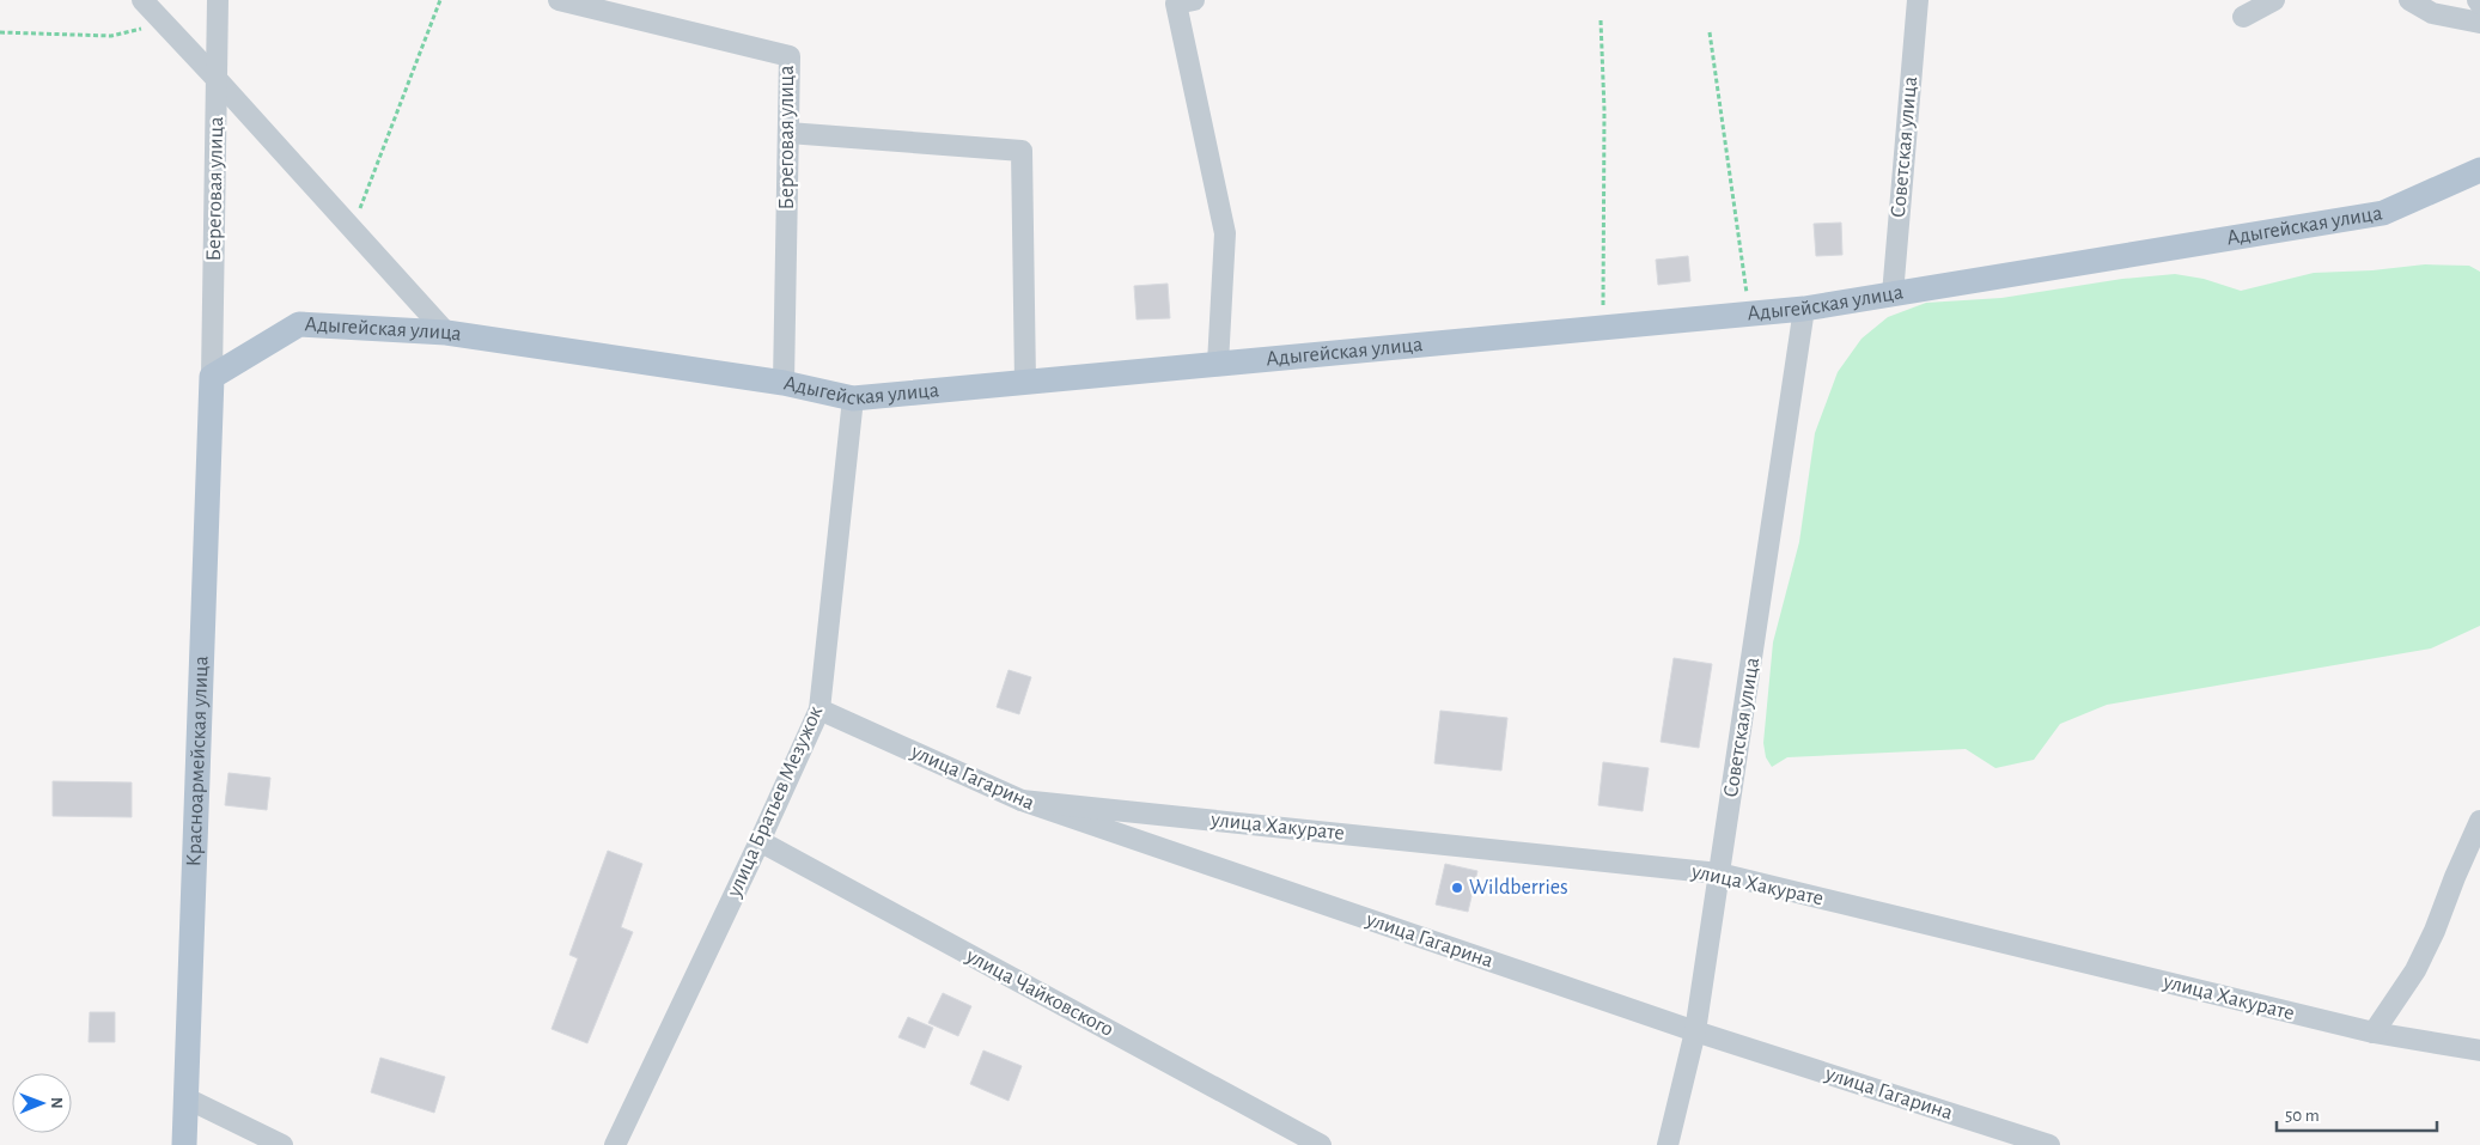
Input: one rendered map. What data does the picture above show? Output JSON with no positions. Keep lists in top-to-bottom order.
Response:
{
  "streets": {
    "main road": ["Адыгейская улица", "Красноармейская улица"],
    "street": [
      "Береговая улица",
      "Советская улица",
      "улица Гагарина",
      "улица Братьев Мезужок",
      "улица Хакурате",
      "улица Чайковского"
    ]
  },
  "crossings": [
    ["Береговая улица", "Адыгейская улица"],
    ["Береговая улица", "Красноармейская улица"],
    ["Советская улица", "Адыгейская улица"],
    ["Советская улица", "улица Гагарина"],
    ["Советская улица", "улица Хакурате"],
    ["Адыгейская улица", "Красноармейская улица"],
    ["Адыгейская улица", "улица Братьев Мезужок"],
    ["улица Гагарина", "улица Братьев Мезужок"],
    ["улица Гагарина", "улица Хакурате"],
    ["улица Братьев Мезужок", "улица Чайковского"]
  ],
  "places": ["Wildberries"],
  "scale_bar": "50 m",
  "north": "right"
}
